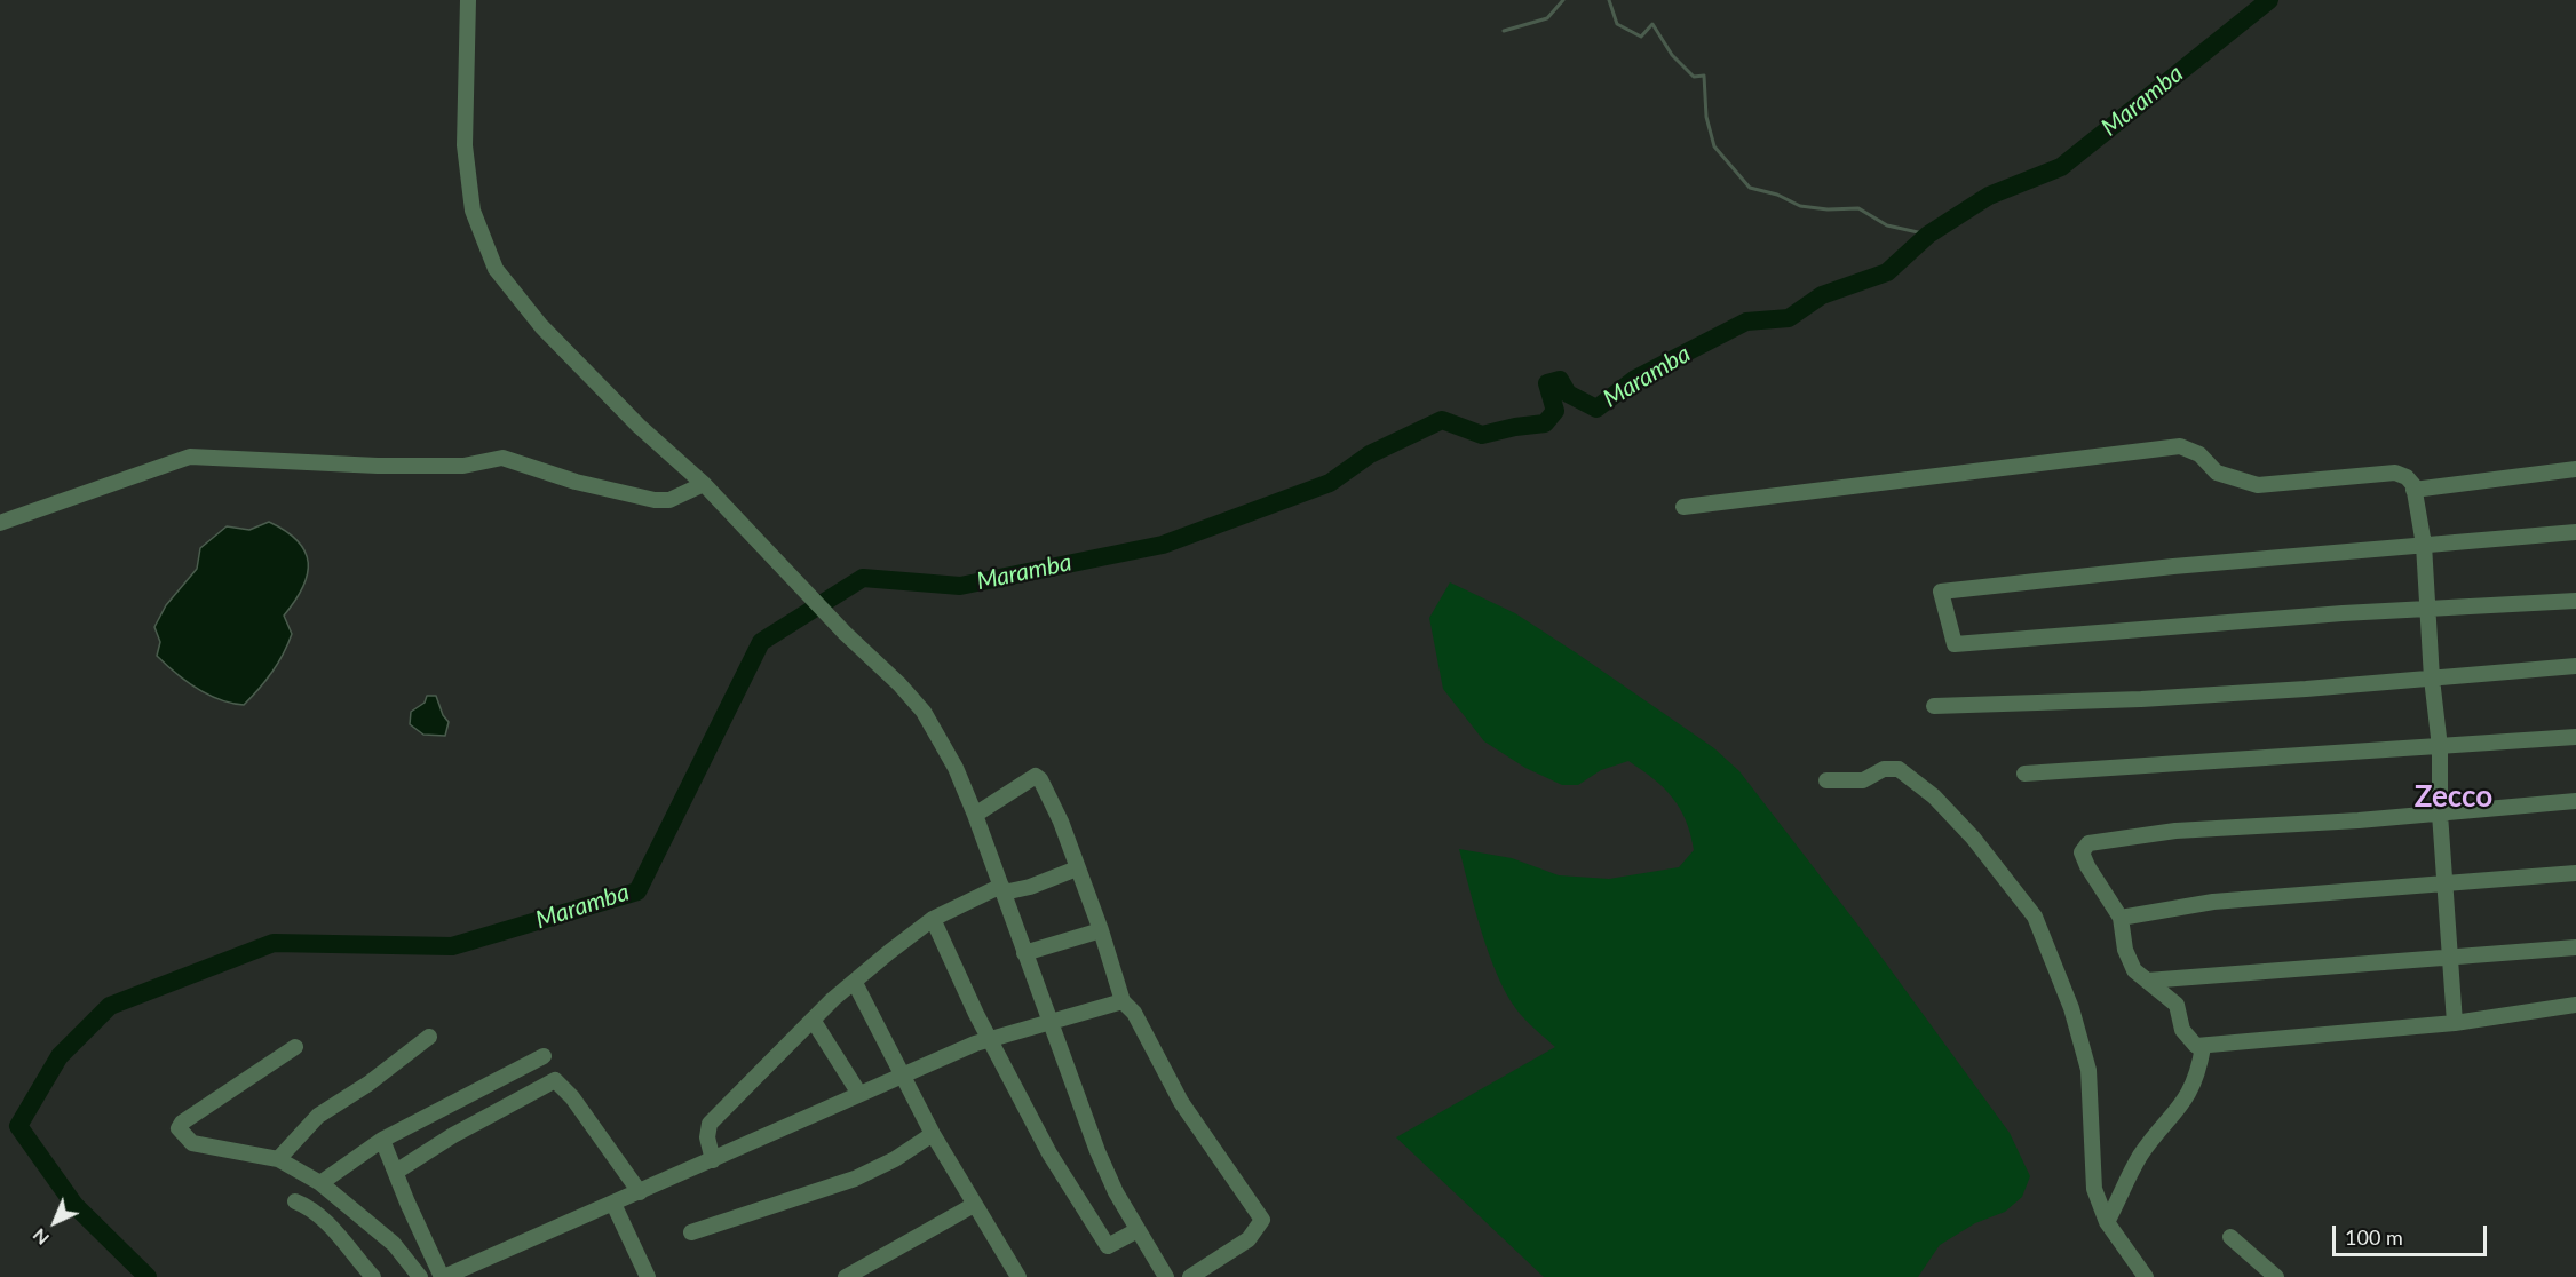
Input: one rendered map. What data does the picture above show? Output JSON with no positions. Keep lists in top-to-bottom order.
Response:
{
  "districts": ["Zecco"],
  "water": ["Maramba"],
  "scale_bar": "100 m",
  "north": "bottom left"
}
